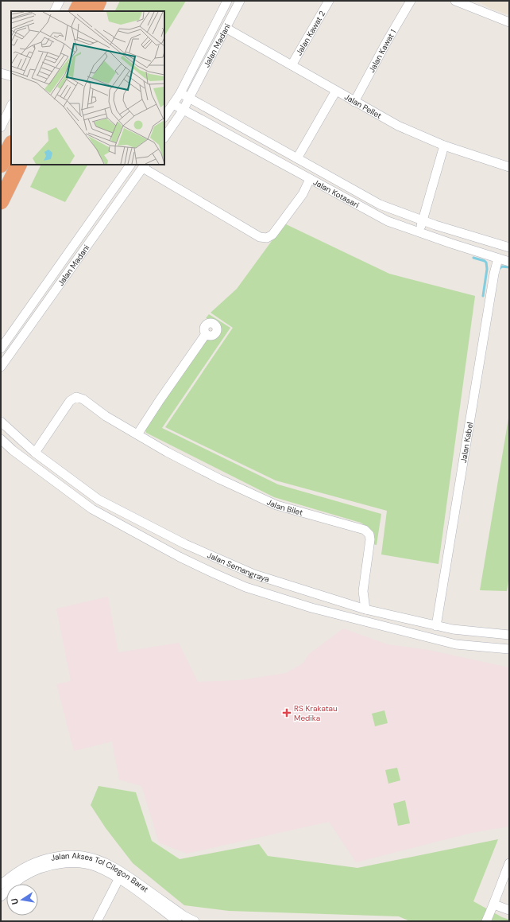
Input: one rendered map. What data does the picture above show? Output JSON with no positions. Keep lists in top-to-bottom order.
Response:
{
  "streets": {
    "street": [
      "Jalan Kawat 2",
      "Jalan Madani",
      "Jalan Kawat 1",
      "Jalan Pellet",
      "Jalan Kotasari",
      "Jalan Kabel",
      "Jalan Bilet",
      "Jalan Semangraya",
      "Jalan Akses Tol Cilegon Barat"
    ]
  },
  "crossings": [
    ["Jalan Kawat 2", "Jalan Pellet"],
    ["Jalan Madani", "Jalan Pellet"],
    ["Jalan Madani", "Jalan Kotasari"],
    ["Jalan Kawat 1", "Jalan Pellet"],
    ["Jalan Kotasari", "Jalan Kabel"],
    ["Jalan Kabel", "Jalan Semangraya"],
    ["Jalan Bilet", "Jalan Semangraya"]
  ],
  "places": {
    "health": ["RS Krakatau Medika"]
  },
  "north": "left"
}
